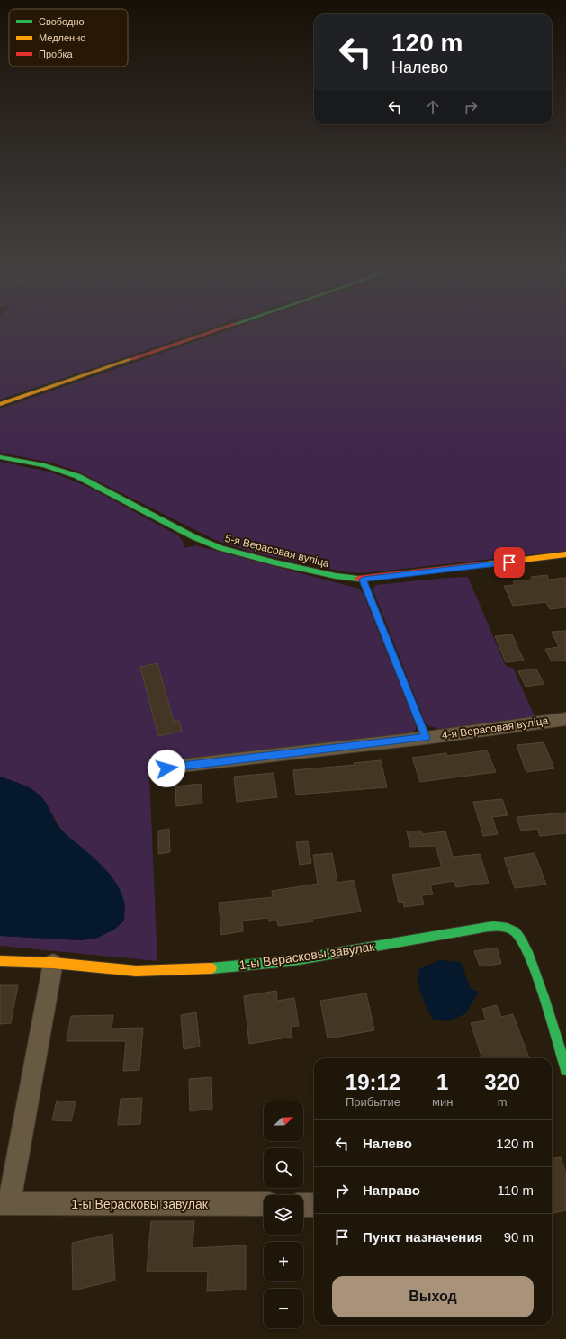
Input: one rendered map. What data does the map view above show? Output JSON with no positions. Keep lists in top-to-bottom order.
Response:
{
  "streets": {
    "street": ["5-я Верасовая вуліца", "4-я Верасовая вуліца", "1-ы Верасковы завулак"]
  },
  "legend": ["Свободно", "Медленно", "Пробка"],
  "north": "top right",
  "page": {
    "turn": ["120 m", "Налево"],
    "eta": [
      "19:12",
      "Прибытие",
      "1",
      "мин",
      "320",
      "m"
    ],
    "map_buttons": ["+", "−"],
    "list": [
      {
        "name": "Налево",
        "value": "120 m"
      },
      {
        "name": "Направо",
        "value": "110 m"
      },
      {
        "name": "Пункт назначения",
        "value": "90 m"
      }
    ],
    "buttons": "Выход"
  }
}
